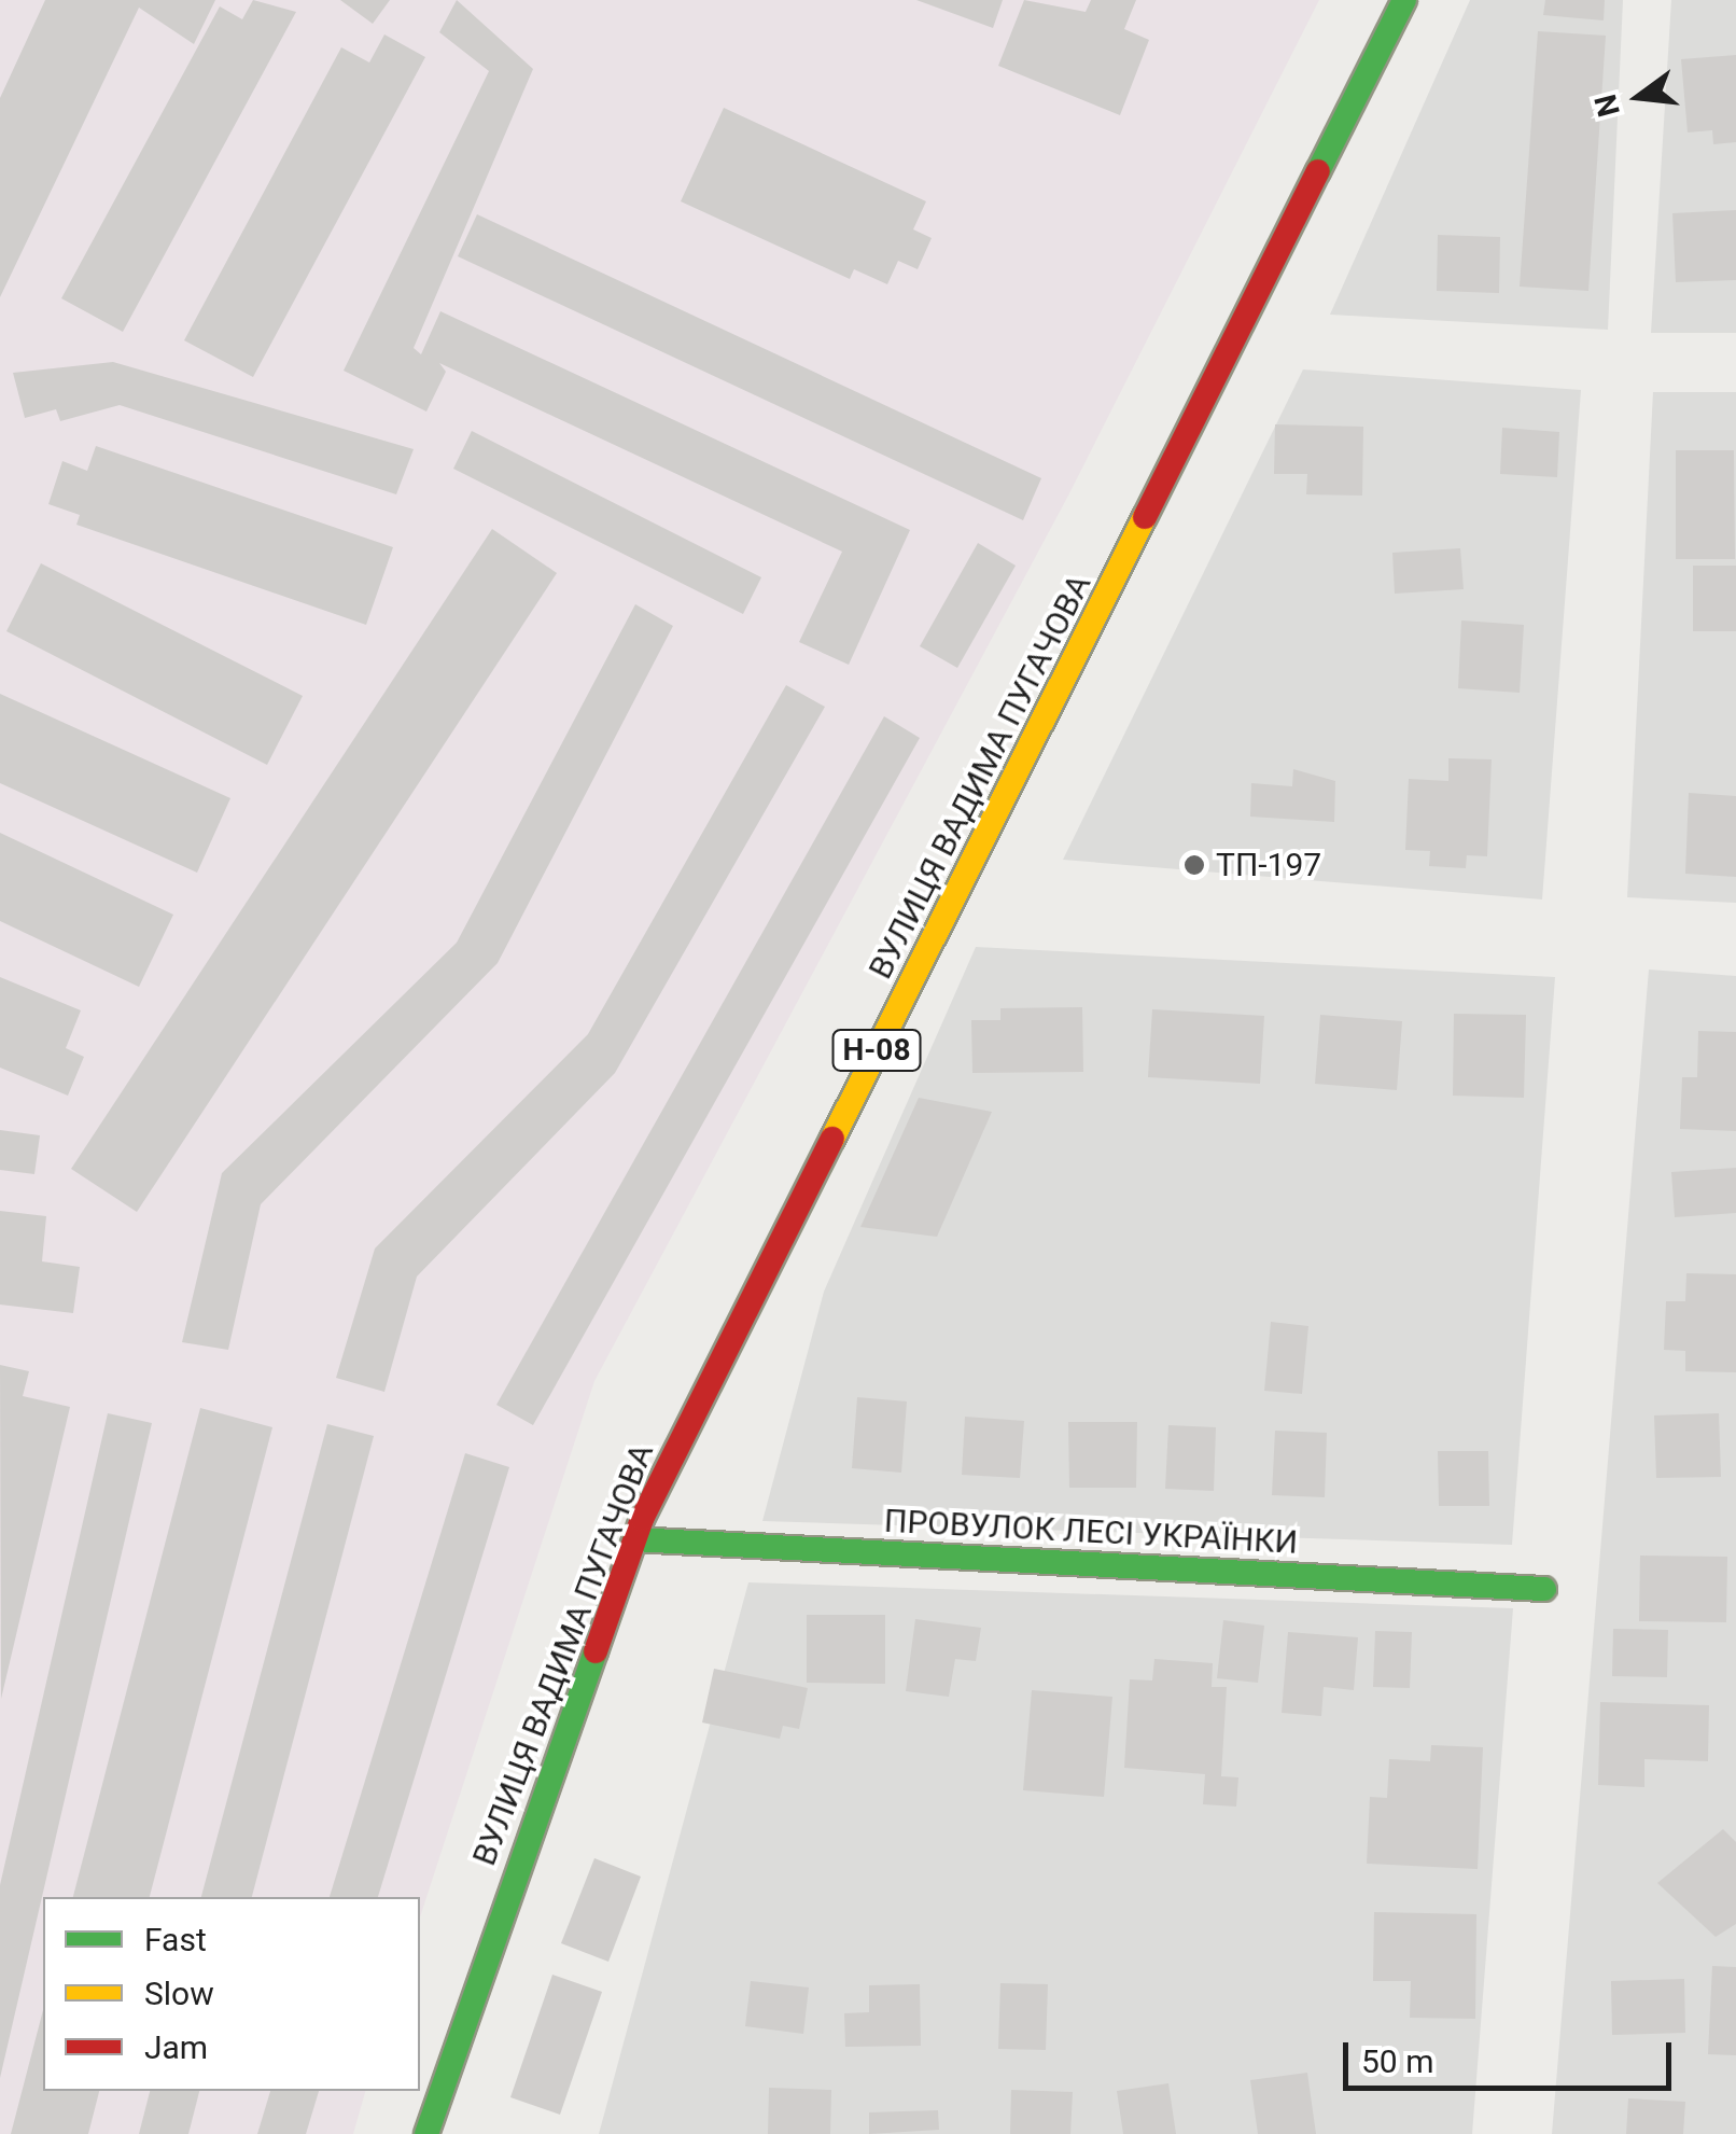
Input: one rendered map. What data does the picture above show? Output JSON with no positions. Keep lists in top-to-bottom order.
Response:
{
  "streets": {
    "main road": ["ВУЛИЦЯ ВАДИМА ПУГАЧОВА", "Н-08", "ПРОВУЛОК ЛЕСІ УКРАЇНКИ"]
  },
  "crossings": [
    ["ВУЛИЦЯ ВАДИМА ПУГАЧОВА", "ПРОВУЛОК ЛЕСІ УКРАЇНКИ"]
  ],
  "places": ["ТП-197"],
  "legend": ["Fast", "Slow", "Jam"],
  "scale_bar": "50 m",
  "north": "left"
}
